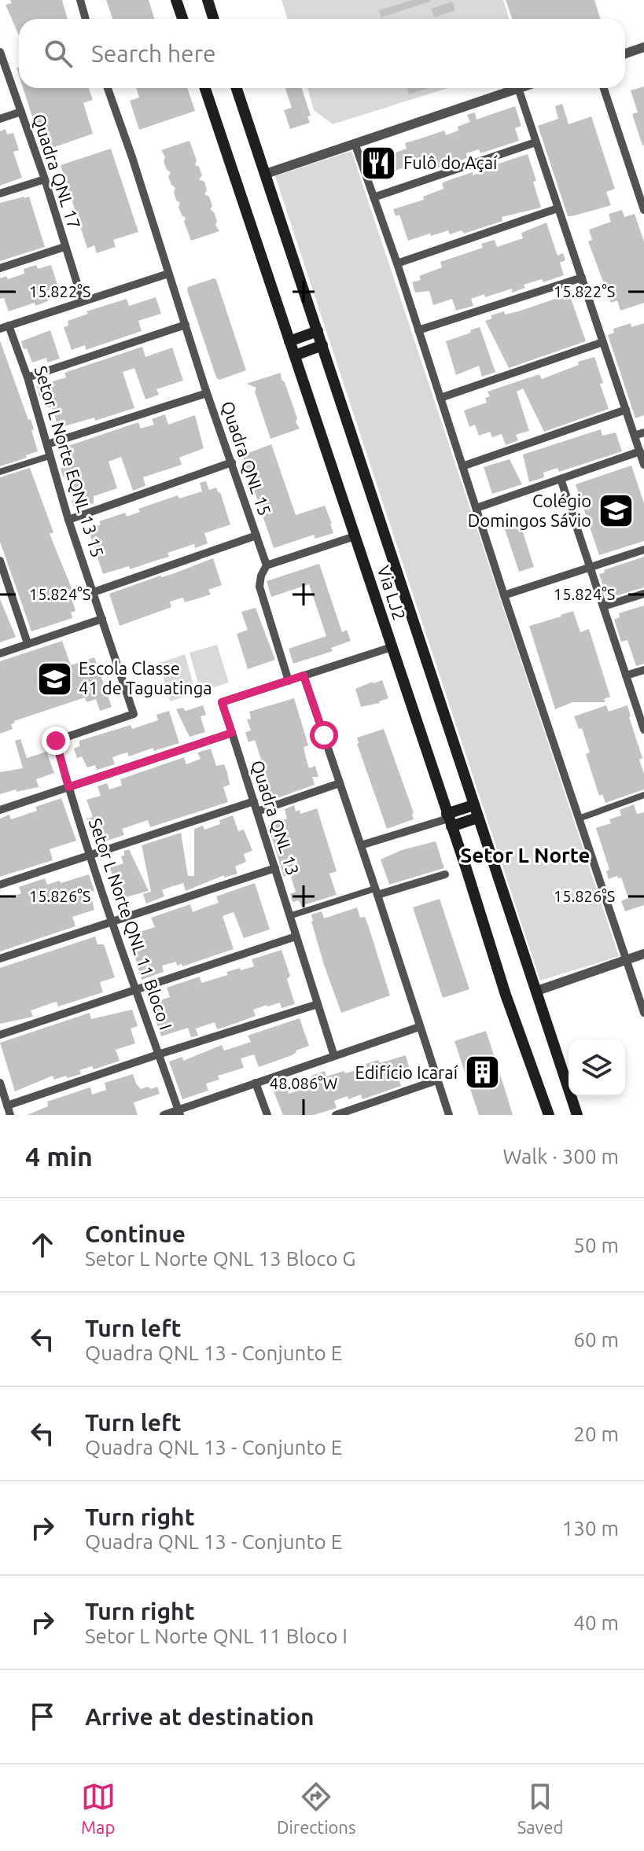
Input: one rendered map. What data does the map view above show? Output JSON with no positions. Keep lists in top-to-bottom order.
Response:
{
  "streets": {
    "main road": ["Via LJ2"],
    "street": [
      "Quadra QNL 17",
      "Quadra QNL 15",
      "Setor L Norte EQNL 13 15",
      "Quadra QNL 13",
      "Setor L Norte QNL 11 Bloco I"
    ]
  },
  "crossings": [
    ["Setor L Norte EQNL 13 15", "Setor L Norte QNL 11 Bloco I"]
  ],
  "districts": ["Setor L Norte"],
  "places": {
    "restaurant": ["Fulô do Açaí"],
    "school or university": ["Colégio Domingos Sávio", "Escola Classe 41 de Taguatinga"],
    "building": ["Edifício Icaraí"]
  },
  "page": {
    "search": "Search here",
    "heading": ["4 min", "Walk · 300 m"],
    "list": [
      ["Continue", "Setor L Norte QNL 13 Bloco G", "50 m"],
      ["Turn left", "Quadra QNL 13 - Conjunto E", "60 m"],
      ["Turn left", "Quadra QNL 13 - Conjunto E", "20 m"],
      ["Turn right", "Quadra QNL 13 - Conjunto E", "130 m"],
      ["Turn right", "Setor L Norte QNL 11 Bloco I", "40 m"],
      "Arrive at destination"
    ],
    "nav": ["Map", "Directions", "Saved"]
  },
  "coordinates": [
    "15.822°S",
    "15.824°S",
    "15.826°S",
    "48.086°W"
  ]
}
